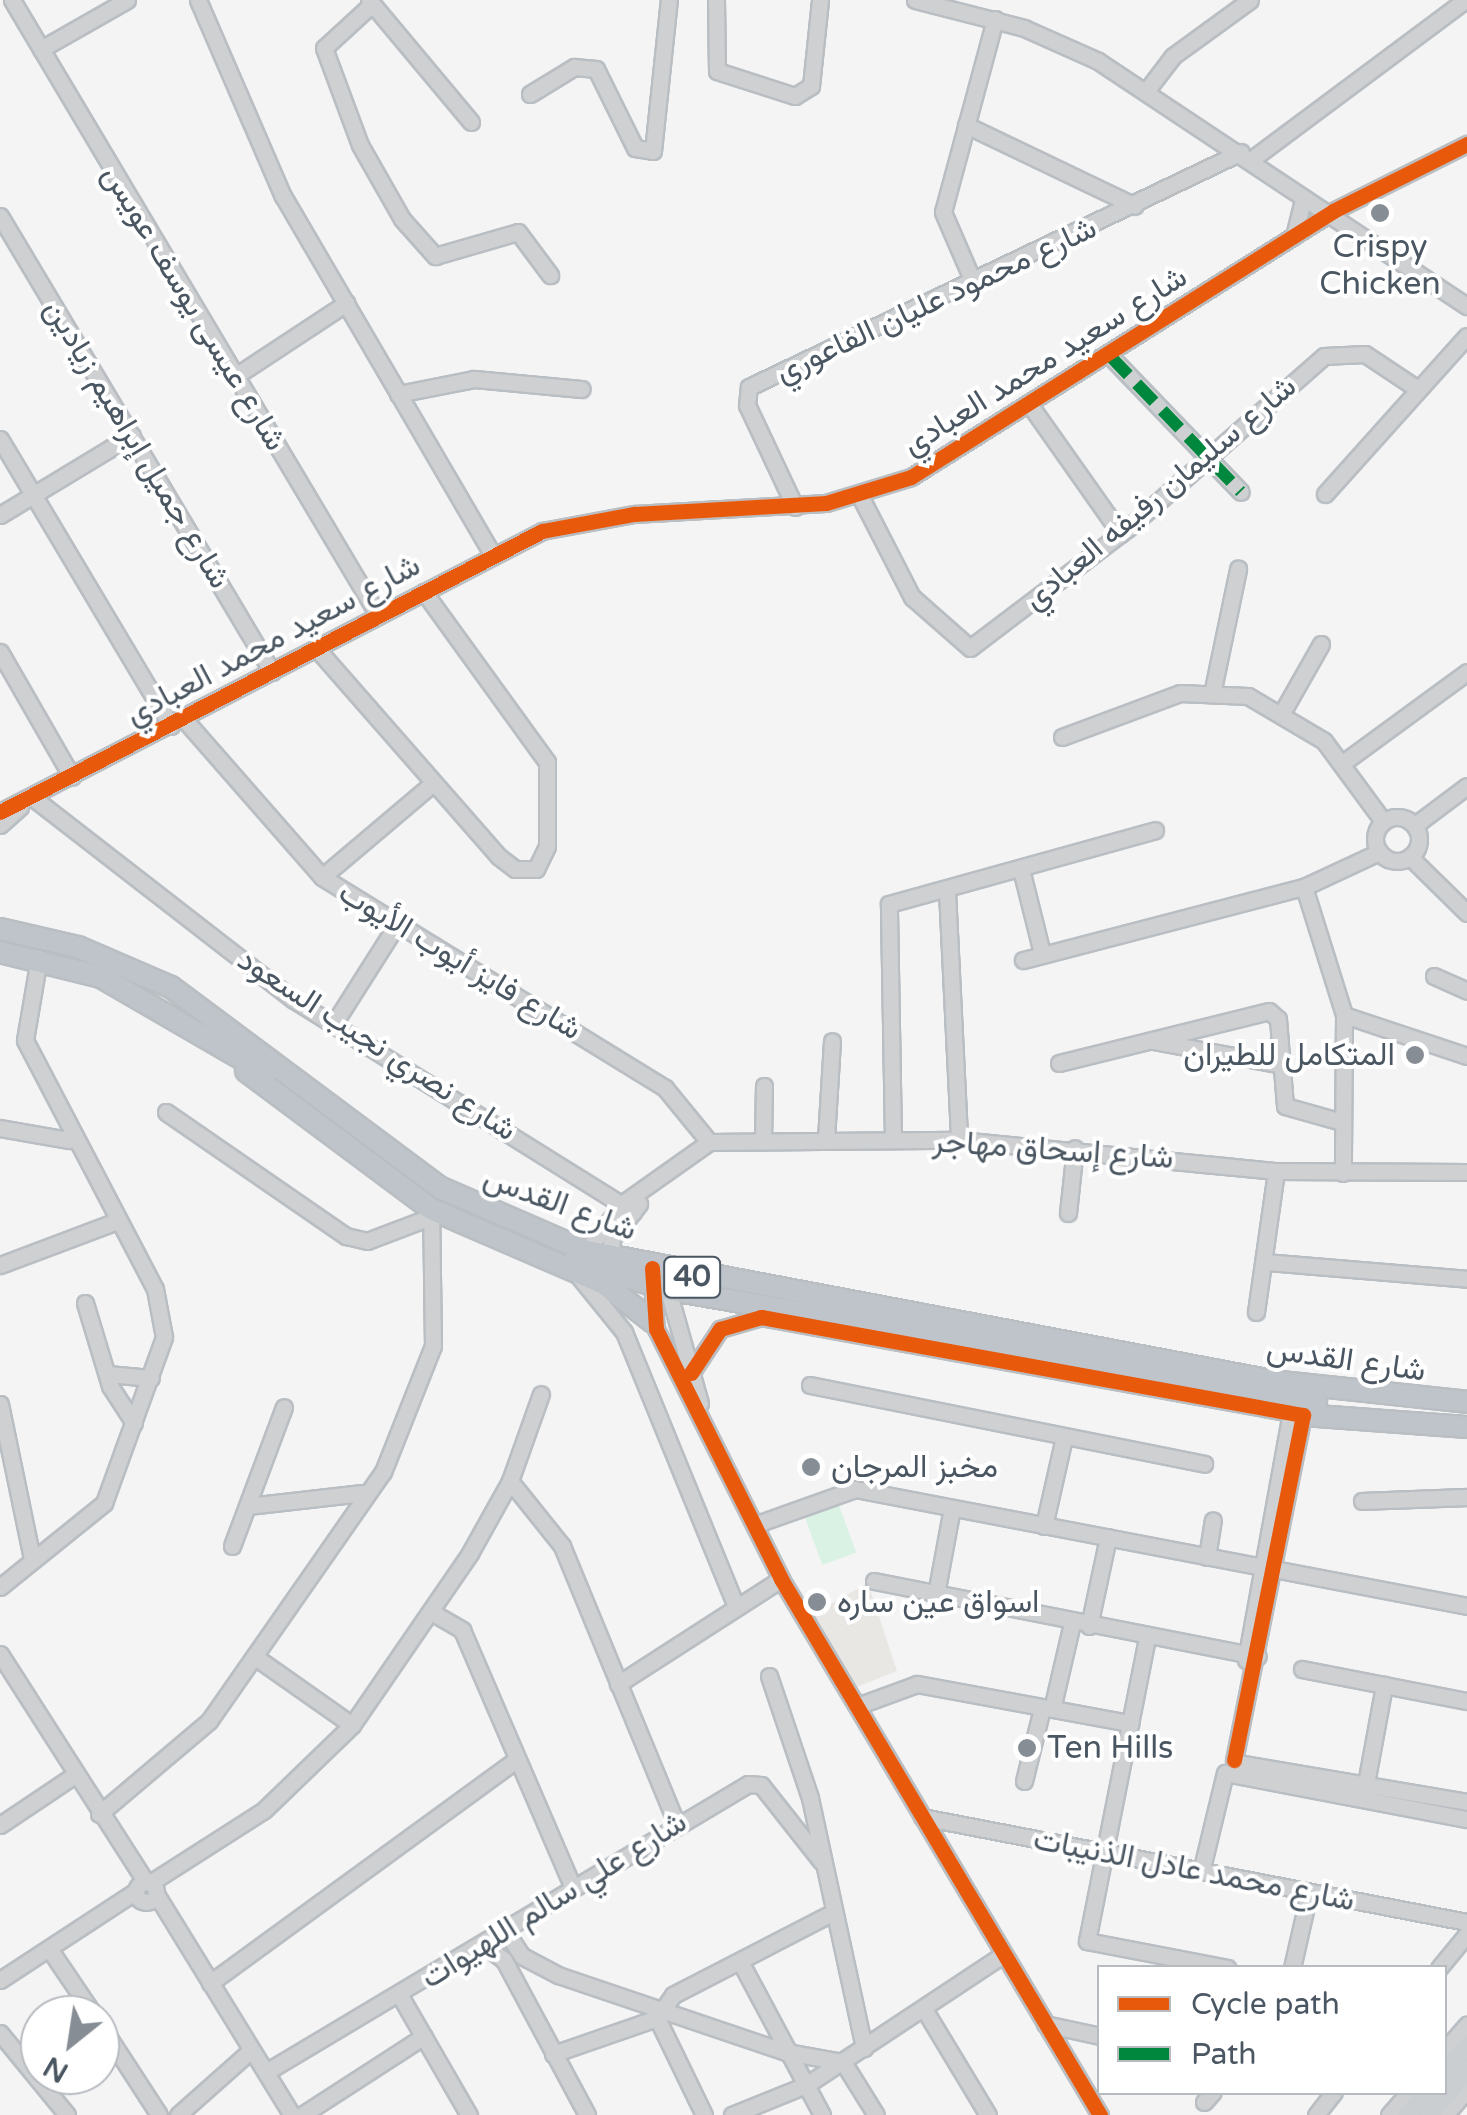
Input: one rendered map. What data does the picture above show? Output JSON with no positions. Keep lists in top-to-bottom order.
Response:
{
  "streets": {
    "highway": ["شارع القدس", "40"],
    "street": [
      "شارع محمود عليان الفاعوري",
      "شارع عيسى يوسف عويس",
      "شارع سعيد محمد العبادي",
      "شارع جميل إبراهيم زيادين",
      "شارع سليمان رفيفه العبادي",
      "شارع فايز أيوب الأيوب",
      "شارع نصري نجيب السعود",
      "شارع إسحاق مهاجر",
      "شارع محمد عادل الذنيبات",
      "شارع علي سالم اللهيوات"
    ]
  },
  "crossings": [
    ["شارع محمود عليان الفاعوري", "شارع سعيد محمد العبادي"],
    ["شارع عيسى يوسف عويس", "شارع سعيد محمد العبادي"],
    ["شارع سعيد محمد العبادي", "شارع جميل إبراهيم زيادين"],
    ["شارع سعيد محمد العبادي", "شارع سليمان رفيفه العبادي"],
    ["شارع سعيد محمد العبادي", "شارع فايز أيوب الأيوب"],
    ["شارع سعيد محمد العبادي", "شارع نصري نجيب السعود"],
    ["شارع فايز أيوب الأيوب", "شارع إسحاق مهاجر"]
  ],
  "places": [
    "Crispy Chicken",
    "المتكامل للطيران",
    "مخبز المرجان",
    "اسواق عين ساره",
    "Ten Hills"
  ],
  "legend": ["Cycle path", "Path"],
  "north": "bottom left"
}
